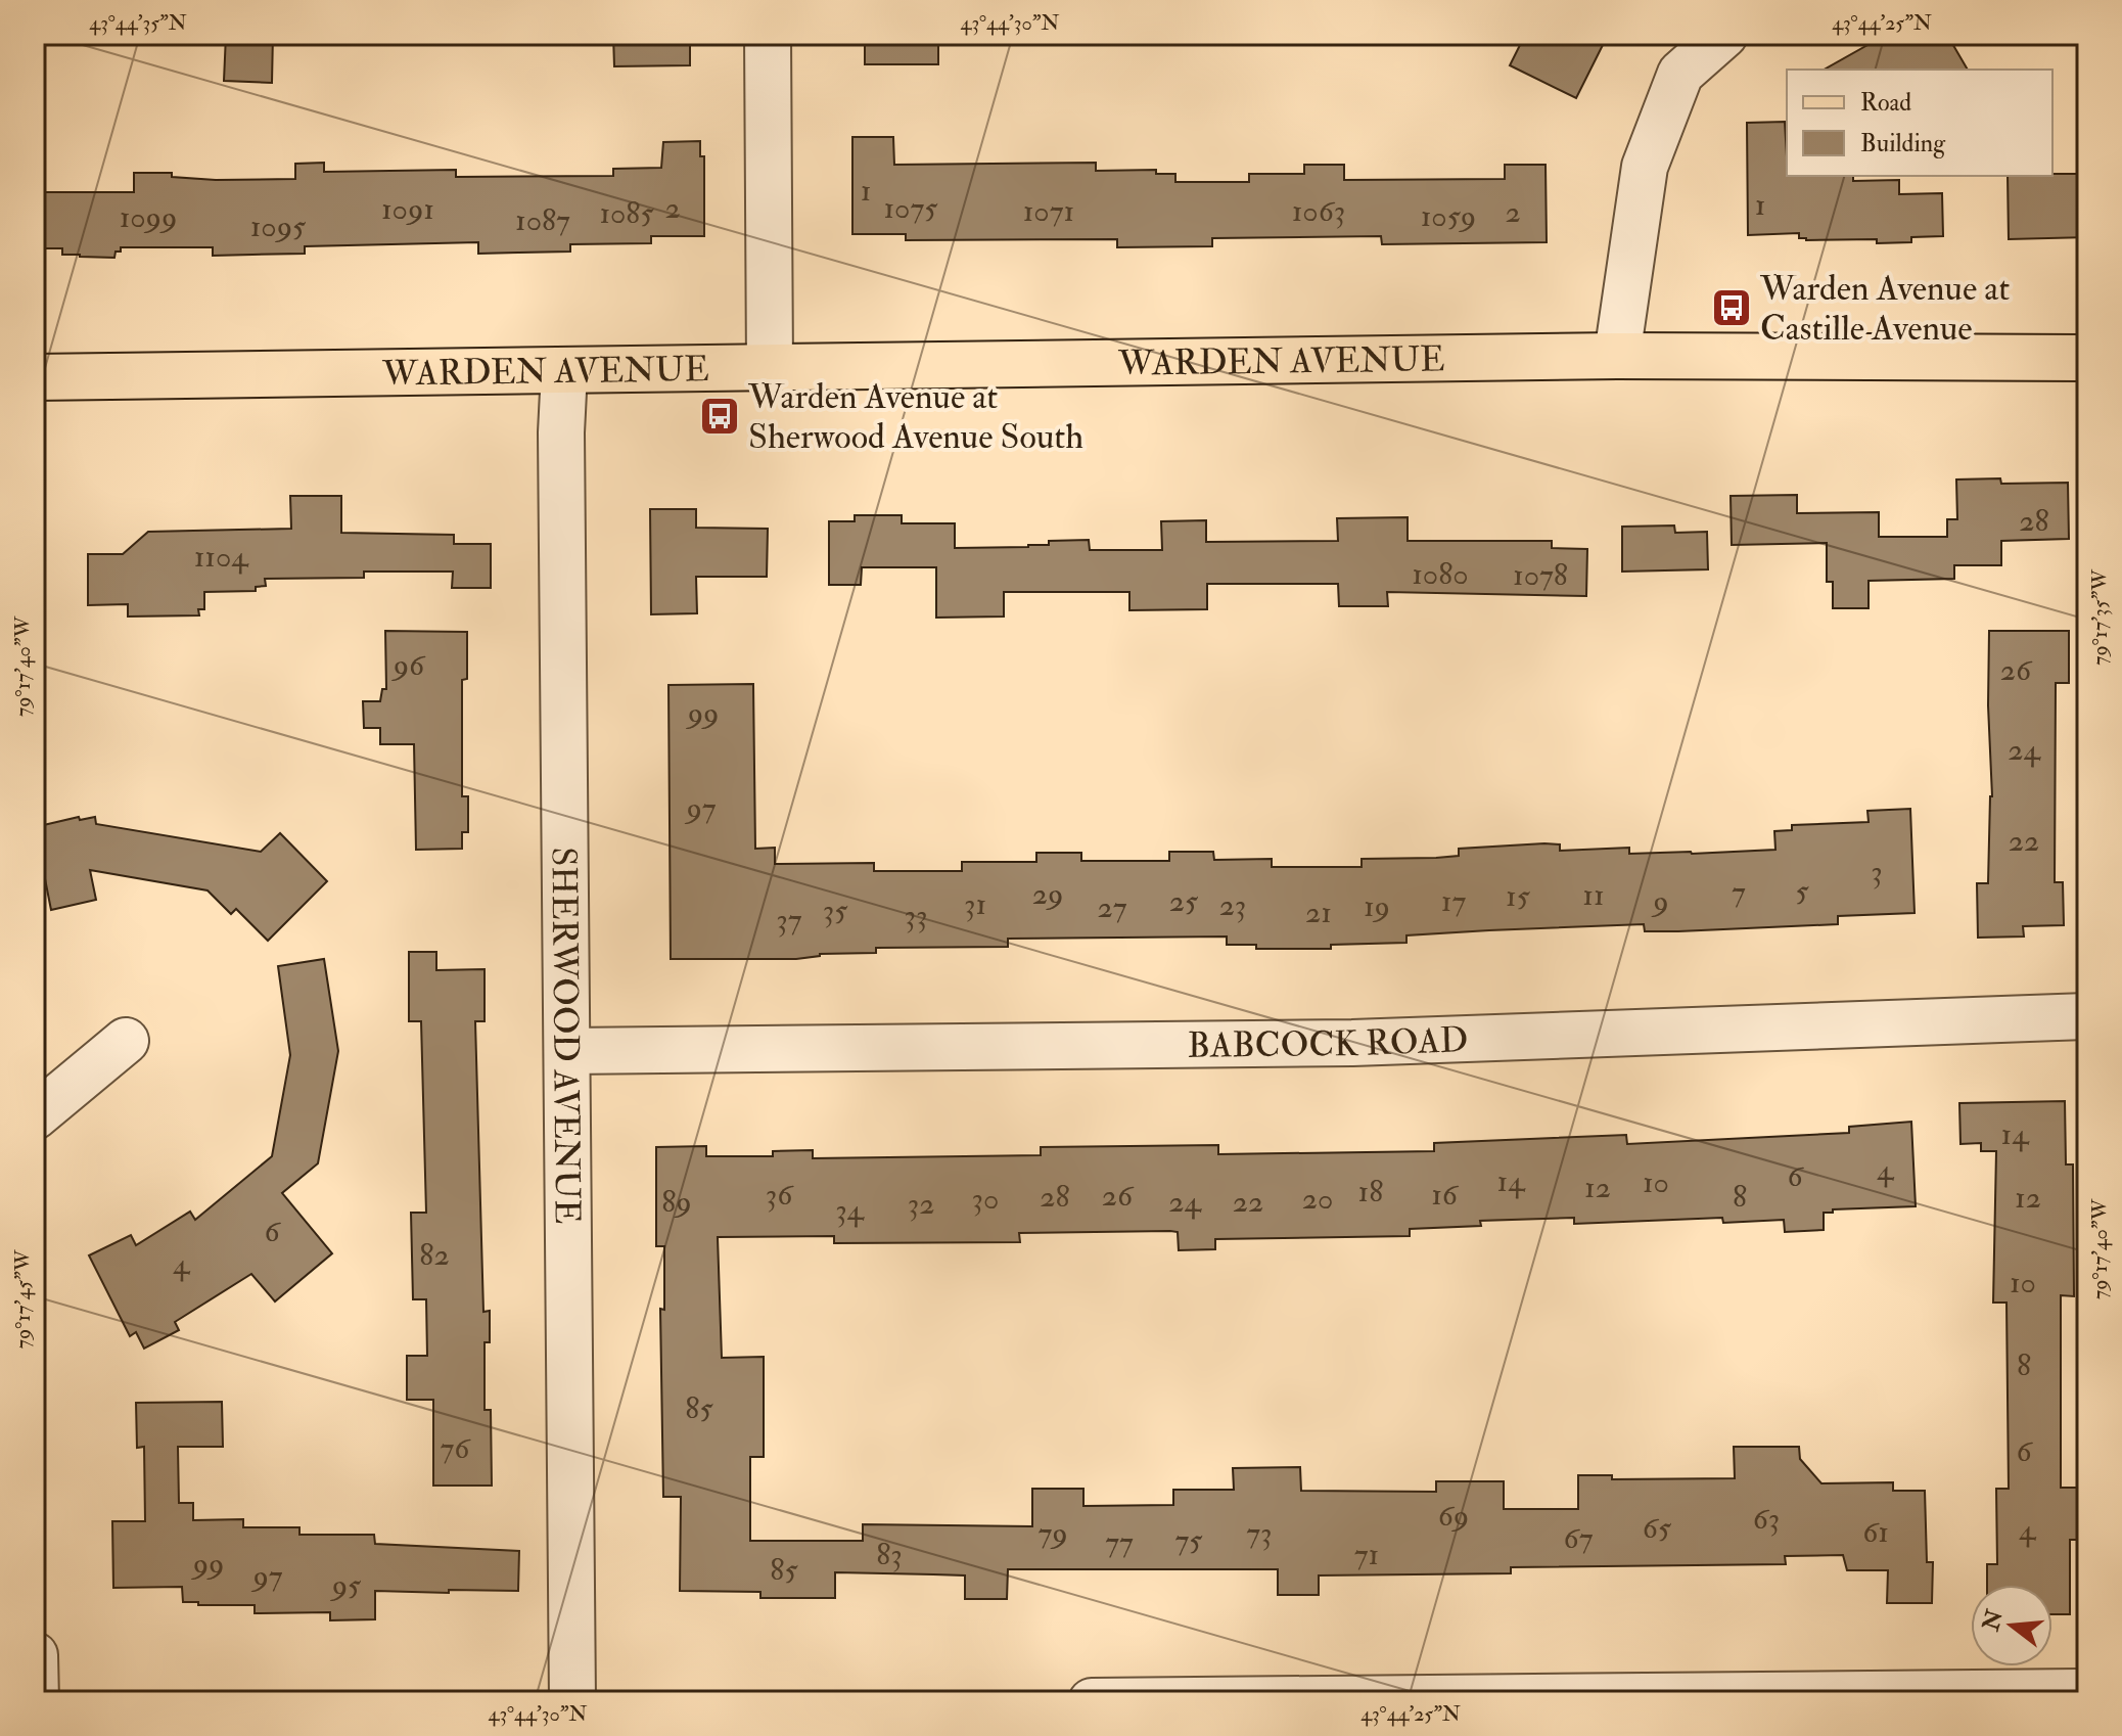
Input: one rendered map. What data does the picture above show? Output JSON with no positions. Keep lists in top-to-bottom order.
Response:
{
  "streets": {
    "main road": ["WARDEN AVENUE"],
    "street": ["SHERWOOD AVENUE", "BABCOCK ROAD"]
  },
  "crossings": [
    ["WARDEN AVENUE", "SHERWOOD AVENUE"],
    ["SHERWOOD AVENUE", "BABCOCK ROAD"]
  ],
  "places": {
    "bus stop": ["Warden Avenue at Castille Avenue", "Warden Avenue at Sherwood Avenue South"]
  },
  "house_numbers": [
    "1",
    "1",
    "2",
    "1075",
    "1091",
    "1071",
    "1063",
    "2",
    "1085",
    "1059",
    "1099",
    "1087",
    "1095",
    "28",
    "1104",
    "1080",
    "1078",
    "96",
    "26",
    "99",
    "24",
    "97",
    "22",
    "3",
    "5",
    "7",
    "29",
    "11",
    "15",
    "25",
    "17",
    "9",
    "31",
    "23",
    "19",
    "27",
    "35",
    "21",
    "33",
    "37",
    "14",
    "4",
    "6",
    "14",
    "10",
    "12",
    "18",
    "36",
    "16",
    "26",
    "28",
    "8",
    "12",
    "30",
    "20",
    "89",
    "24",
    "22",
    "32",
    "34",
    "6",
    "82",
    "4",
    "10",
    "8",
    "85",
    "76",
    "6",
    "69",
    "63",
    "65",
    "4",
    "61",
    "79",
    "73",
    "67",
    "75",
    "77",
    "83",
    "71",
    "99",
    "85",
    "97",
    "95"
  ],
  "legend": ["Road", "Building"],
  "north": "left",
  "coordinates": [
    "43°44'35\"N",
    "43°44'30\"N",
    "43°44'25\"N",
    "79°17'35\"W",
    "79°17'40\"W",
    "79°17'45\"W"
  ]
}
